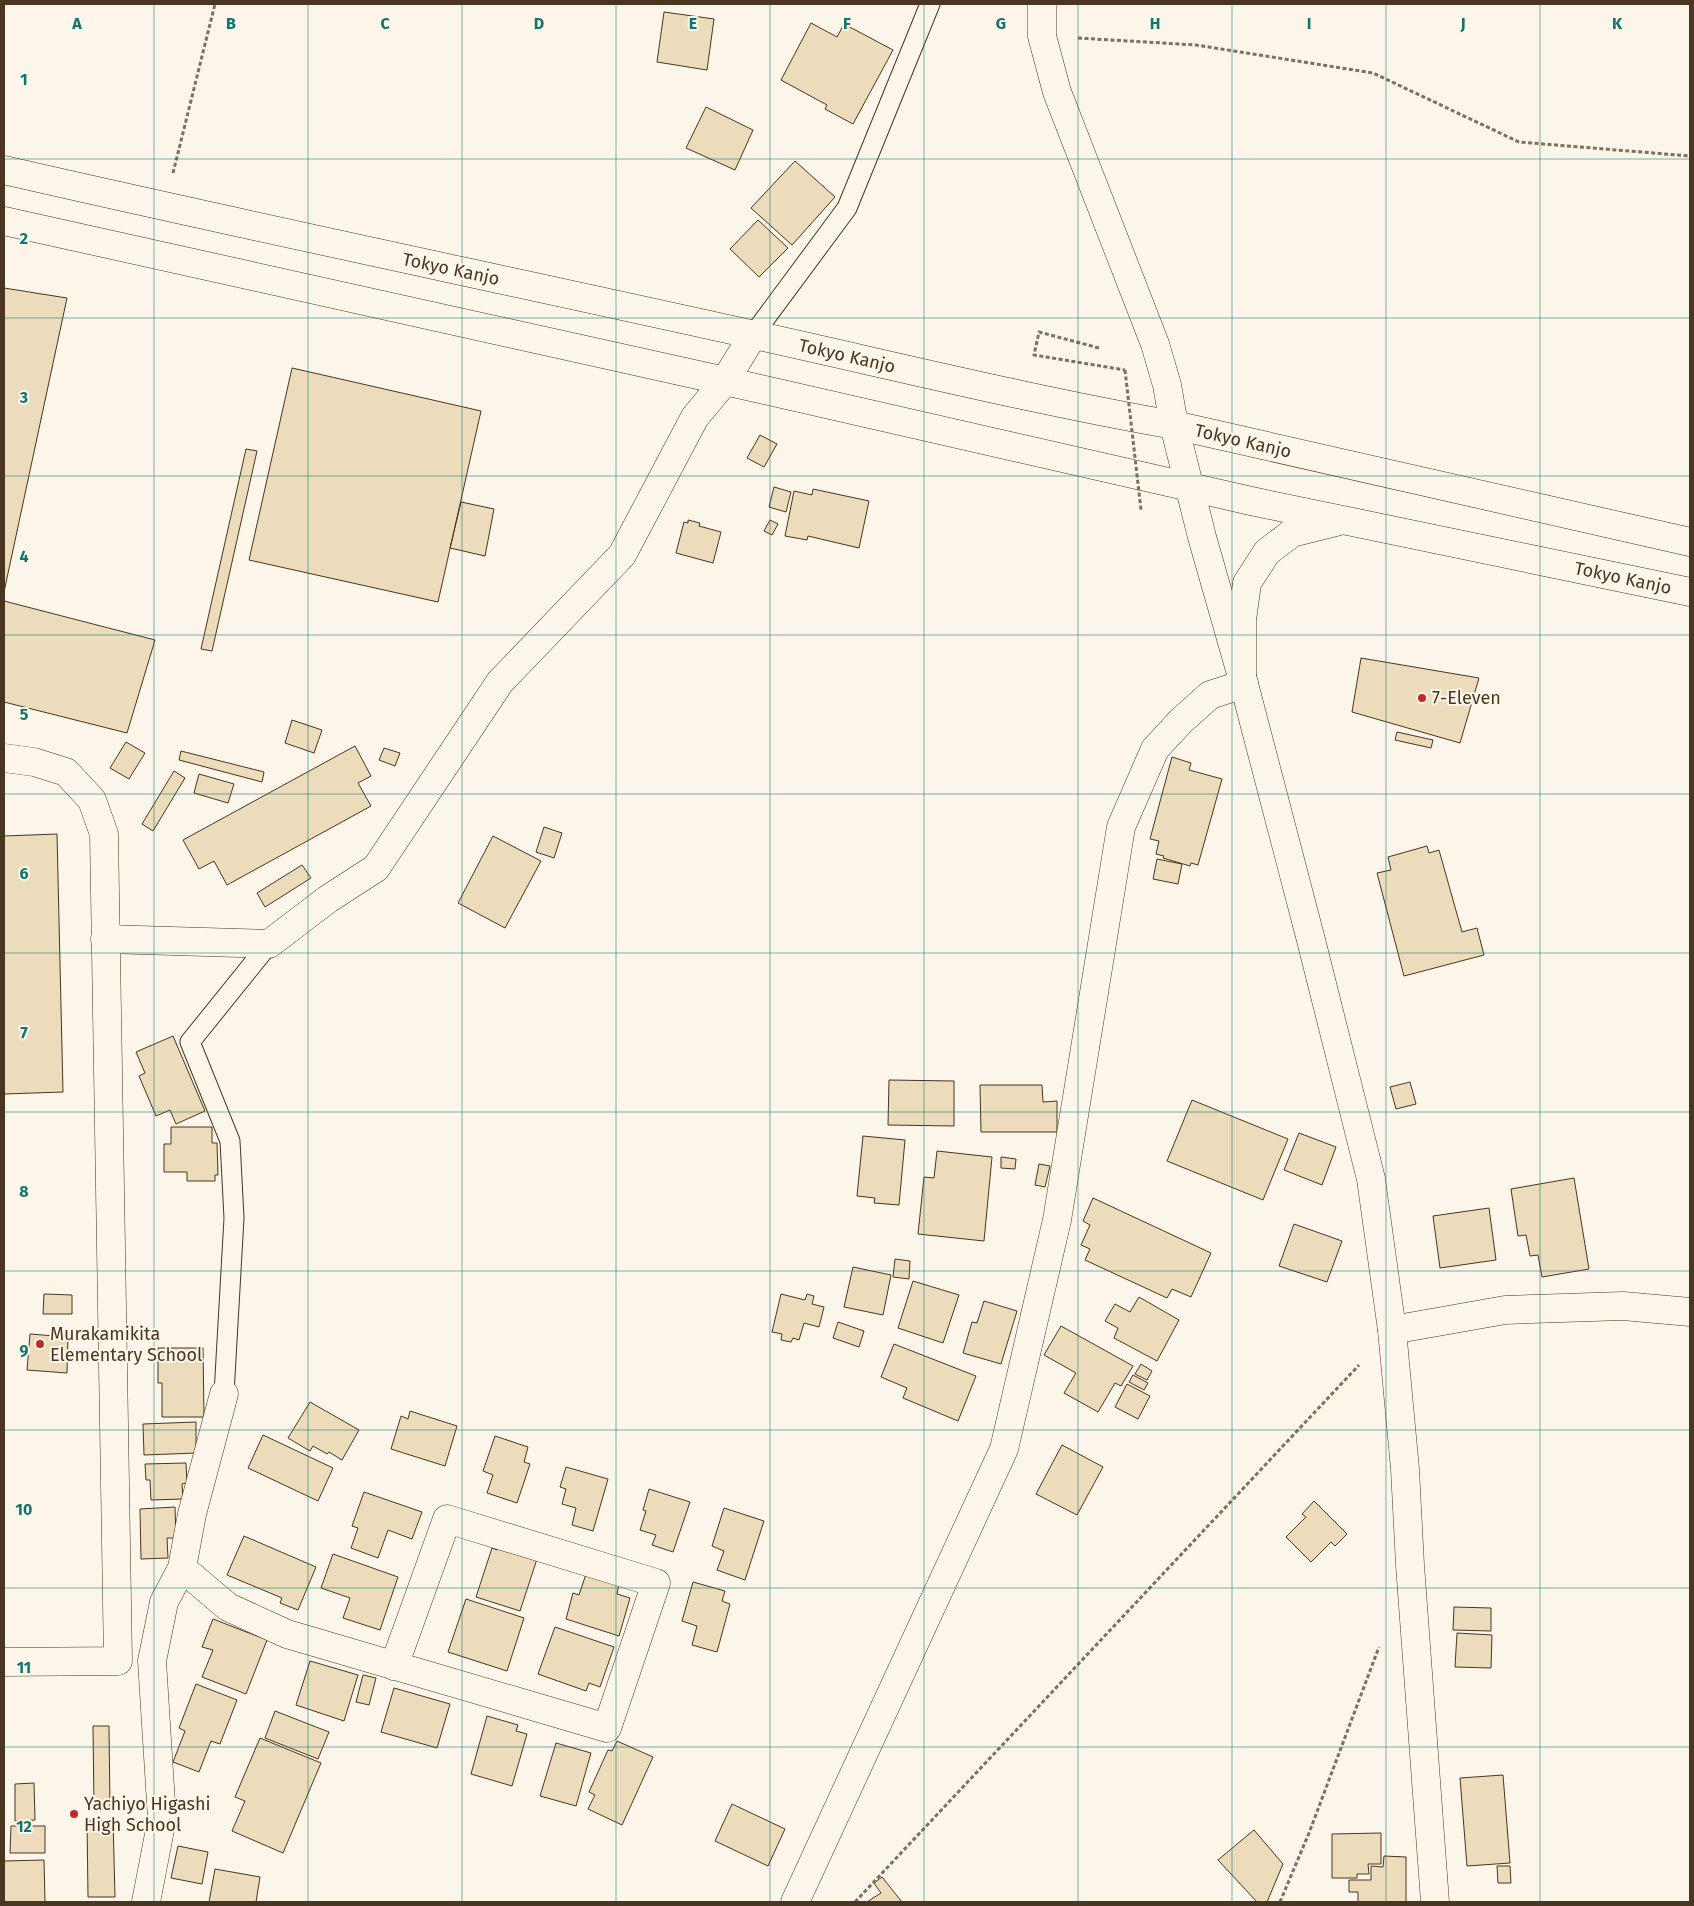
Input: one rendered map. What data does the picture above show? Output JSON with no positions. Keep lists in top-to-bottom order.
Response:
{
  "streets": {
    "main road": ["Tokyo Kanjo"]
  },
  "places": ["7-Eleven", "Murakamikita Elementary School", "Yachiyo Higashi High School"],
  "grid": {
    "columns": [
      "A",
      "B",
      "C",
      "D",
      "E",
      "F",
      "G",
      "H",
      "I",
      "J",
      "K"
    ],
    "rows": [
      "1",
      "2",
      "3",
      "4",
      "5",
      "6",
      "7",
      "8",
      "9",
      "10",
      "11",
      "12"
    ]
  }
}
